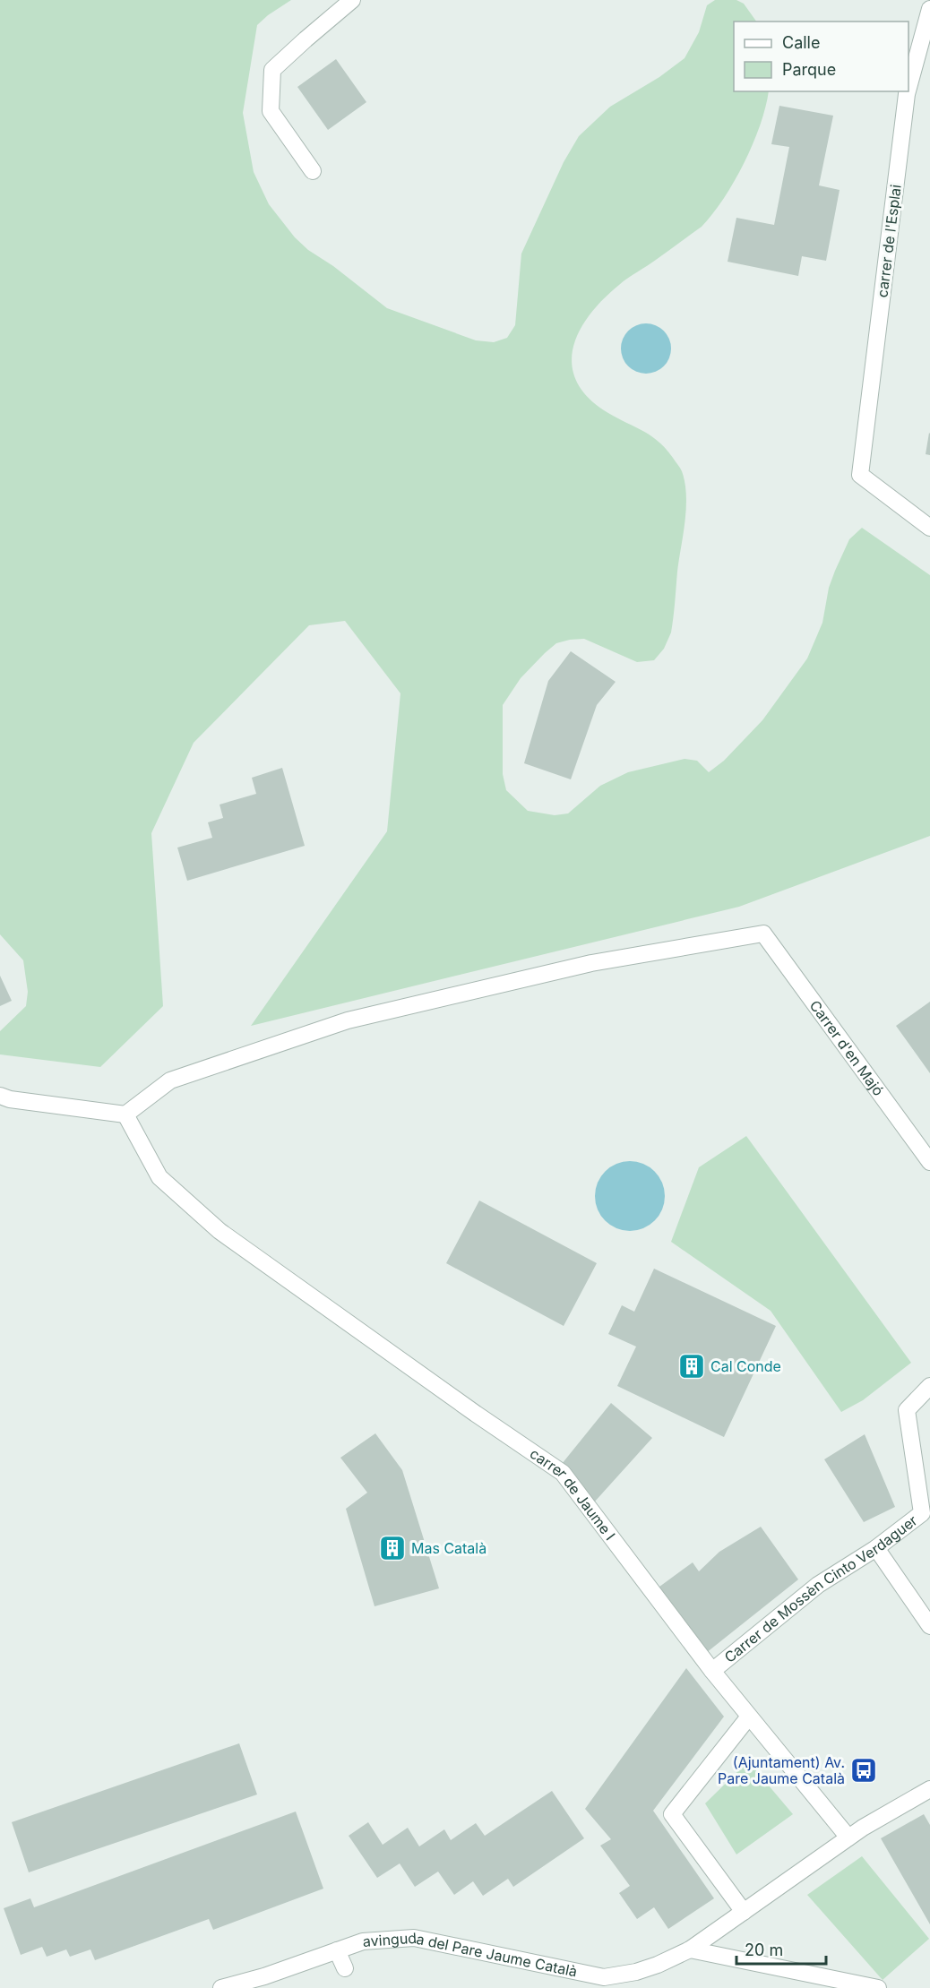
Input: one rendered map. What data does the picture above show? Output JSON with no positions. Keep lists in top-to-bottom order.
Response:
{
  "streets": {
    "street": [
      "carrer de l'Esplai",
      "Carrer d'en Majó",
      "carrer de Jaume I",
      "Carrer de Mossèn Cinto Verdaguer",
      "avinguda del Pare Jaume Català"
    ]
  },
  "crossings": [
    ["Carrer d'en Majó", "carrer de Jaume I"],
    ["carrer de Jaume I", "Carrer de Mossèn Cinto Verdaguer"],
    ["carrer de Jaume I", "avinguda del Pare Jaume Català"]
  ],
  "places": {
    "building": ["Cal Conde", "Mas Català"],
    "bus stop": ["(Ajuntament) Av. Pare Jaume Català"]
  },
  "legend": ["Calle", "Parque"],
  "scale_bar": "20 m"
}
